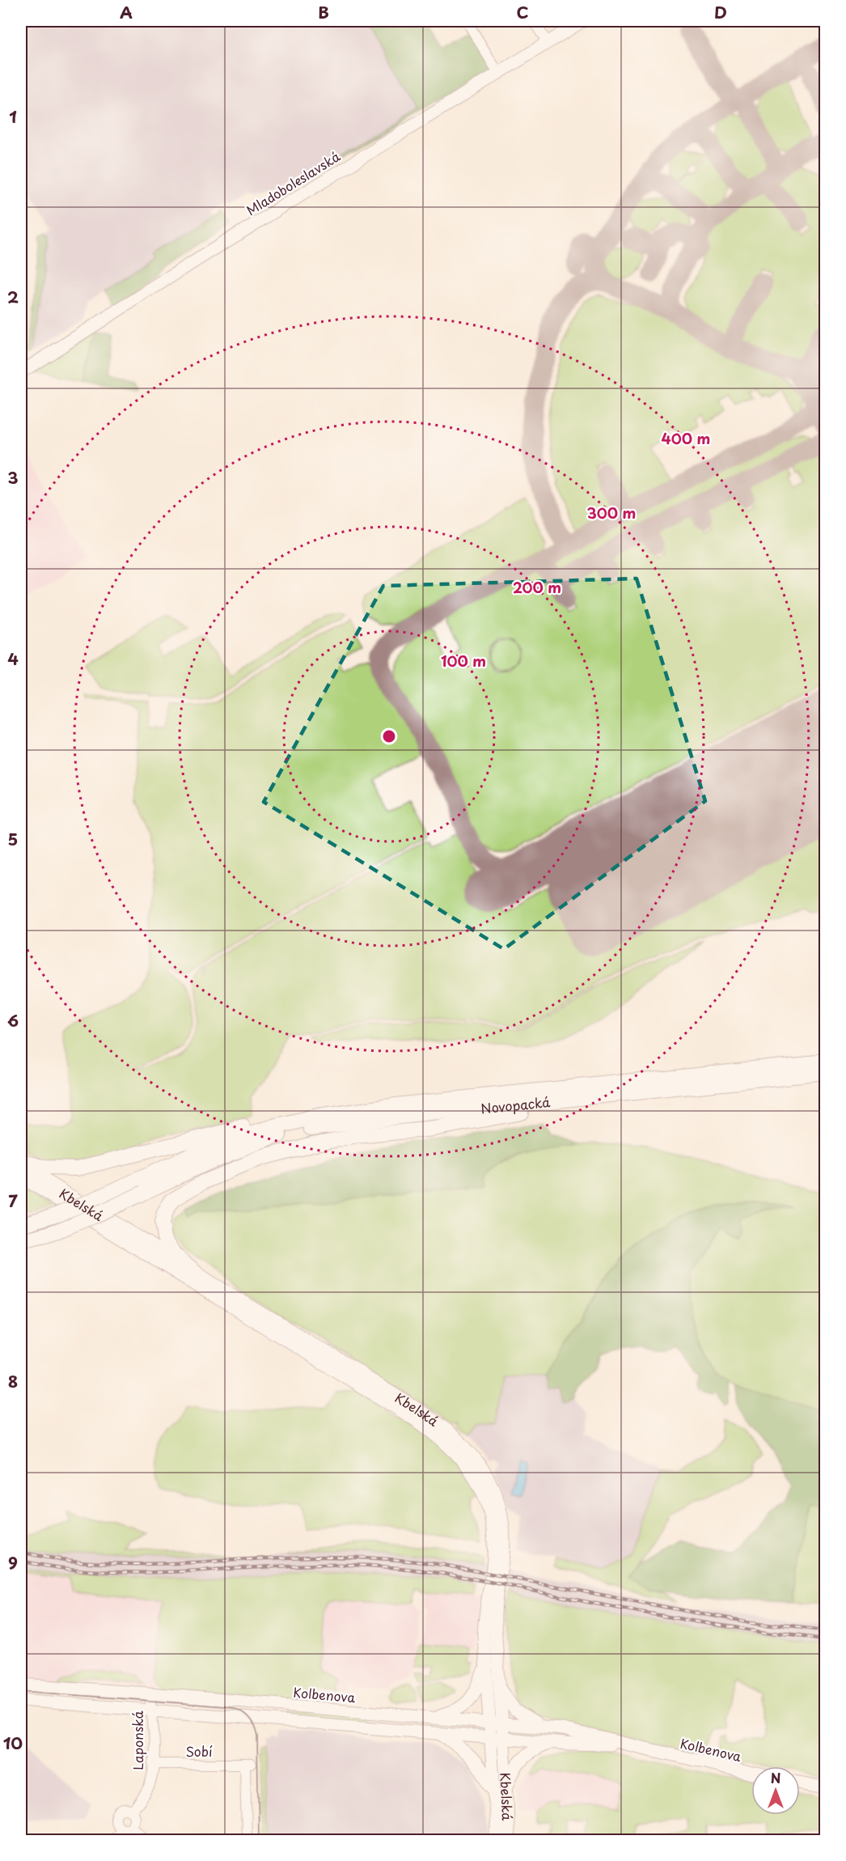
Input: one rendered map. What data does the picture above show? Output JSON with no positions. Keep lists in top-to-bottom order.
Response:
{
  "streets": {
    "highway": ["Novopacká", "Kbelská"],
    "main road": ["Mladoboleslavská", "Kolbenova"],
    "street": ["Laponská", "Sobí"]
  },
  "crossings": [
    ["Kbelská", "Kolbenova"],
    ["Kolbenova", "Laponská"],
    ["Laponská", "Sobí"]
  ],
  "north": "top",
  "grid": {
    "columns": [
      "A",
      "B",
      "C",
      "D"
    ],
    "rows": [
      "1",
      "2",
      "3",
      "4",
      "5",
      "6",
      "7",
      "8",
      "9",
      "10"
    ]
  },
  "rings": [
    "400 m",
    "300 m",
    "200 m",
    "100 m"
  ]
}
